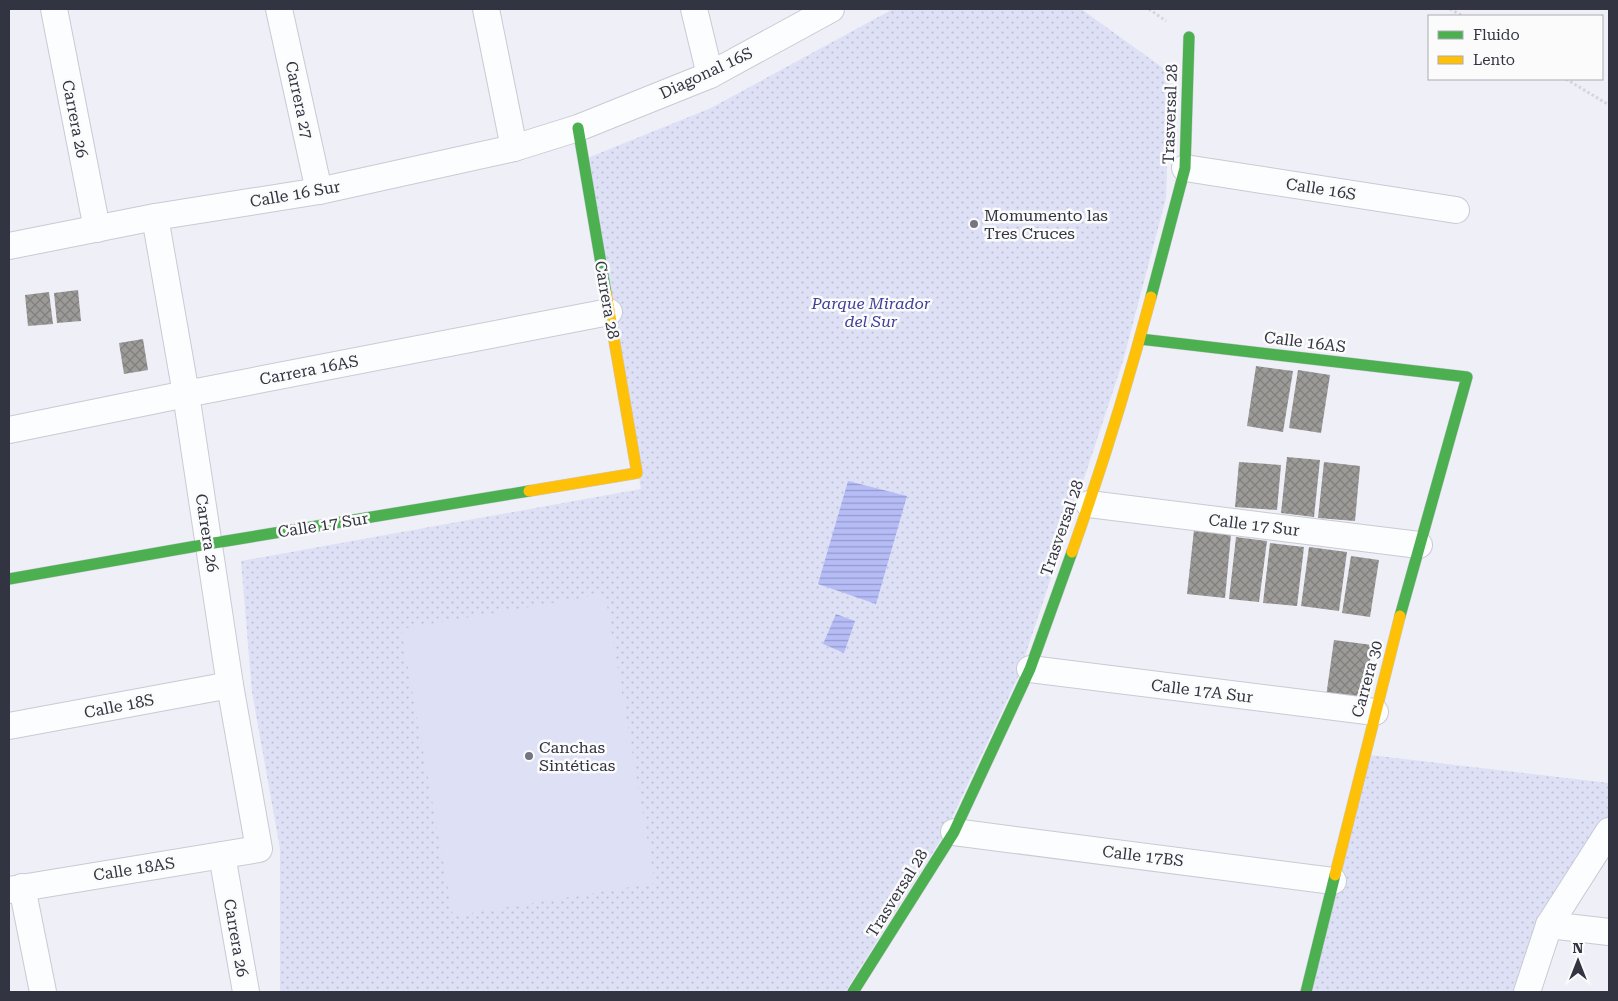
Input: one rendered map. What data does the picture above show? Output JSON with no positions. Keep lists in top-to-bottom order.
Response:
{
  "streets": {
    "street": [
      "Diagonal 16S",
      "Carrera 27",
      "Trasversal 28",
      "Carrera 26",
      "Calle 16S",
      "Calle 16 Sur",
      "Carrera 28",
      "Calle 16AS",
      "Carrera 16AS",
      "Calle 17 Sur",
      "Carrera 30",
      "Calle 17A Sur",
      "Calle 18S",
      "Calle 17BS",
      "Calle 18AS"
    ]
  },
  "crossings": [
    ["Diagonal 16S", "Calle 16 Sur"],
    ["Diagonal 16S", "Carrera 28"],
    ["Carrera 27", "Calle 16 Sur"],
    ["Trasversal 28", "Calle 16S"],
    ["Trasversal 28", "Calle 16AS"],
    ["Trasversal 28", "Calle 17 Sur"],
    ["Trasversal 28", "Calle 17A Sur"],
    ["Trasversal 28", "Calle 17BS"],
    ["Carrera 26", "Calle 16 Sur"],
    ["Carrera 26", "Carrera 16AS"],
    ["Carrera 26", "Calle 17 Sur"],
    ["Carrera 26", "Calle 18S"],
    ["Carrera 26", "Calle 18AS"],
    ["Calle 16 Sur", "Carrera 28"],
    ["Carrera 28", "Carrera 16AS"],
    ["Carrera 28", "Calle 17 Sur"],
    ["Calle 16AS", "Carrera 30"],
    ["Calle 17 Sur", "Carrera 30"],
    ["Carrera 30", "Calle 17A Sur"],
    ["Carrera 30", "Calle 17BS"]
  ],
  "parks": ["Parque Mirador del Sur"],
  "places": ["Momumento las Tres Cruces", "Canchas Sintéticas"],
  "legend": ["Fluido", "Lento"],
  "north": "top"
}
